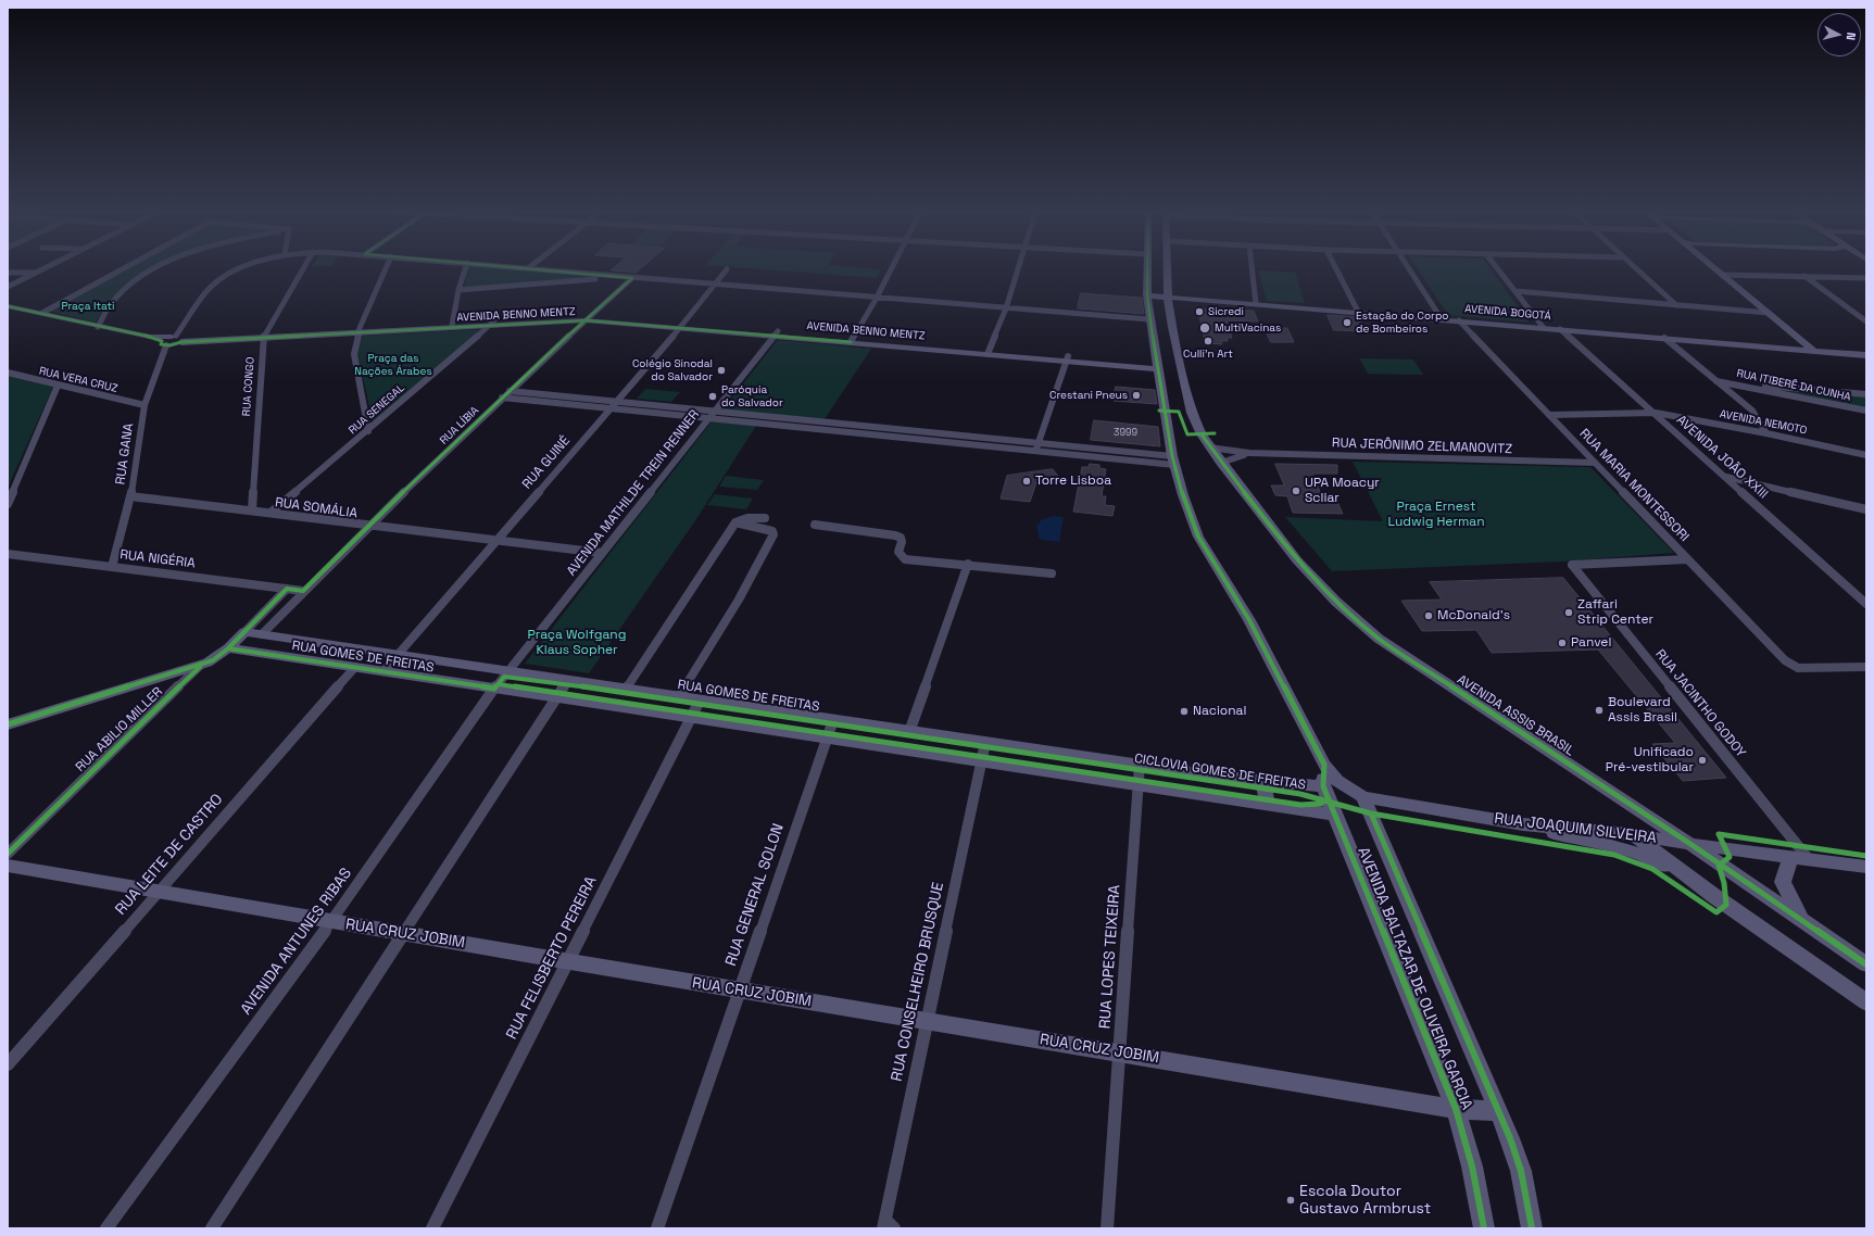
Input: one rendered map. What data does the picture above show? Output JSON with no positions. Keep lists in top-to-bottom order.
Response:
{
  "streets": {
    "street": [
      "AVENIDA BOGOTÁ",
      "AVENIDA BENNO MENTZ",
      "RUA VERA CRUZ",
      "RUA ITIBERÊ DA CUNHA",
      "RUA CONGO",
      "RUA SENEGAL",
      "AVENIDA NEMOTO",
      "RUA LÍBIA",
      "RUA JERÔNIMO ZELMANOVITZ",
      "RUA GANA",
      "AVENIDA JOÃO XXIII",
      "RUA GUINÉ",
      "RUA MARIA MONTESSORI",
      "AVENIDA MATHILDE TREIN RENNER",
      "RUA SOMÁLIA",
      "RUA NIGÉRIA",
      "RUA GOMES DE FREITAS",
      "RUA JACINTHO GODOY",
      "AVENIDA ASSIS BRASIL",
      "RUA ABILIO MILLER",
      "RUA JOAQUIM SILVEIRA",
      "RUA LEITE DE CASTRO",
      "RUA GENERAL SOLON",
      "RUA CRUZ JOBIM",
      "AVENIDA ANTUNES RIBAS",
      "RUA LOPES TEIXEIRA",
      "RUA FELISBERTO PEREIRA",
      "AVENIDA BALTAZAR DE OLIVEIRA GARCIA",
      "RUA CONSELHEIRO BRUSQUE"
    ],
    "cycle path": ["CICLOVIA GOMES DE FREITAS"]
  },
  "crossings": [
    ["AVENIDA BOGOTÁ", "AVENIDA JOÃO XXIII"],
    ["AVENIDA BOGOTÁ", "RUA MARIA MONTESSORI"],
    ["AVENIDA BOGOTÁ", "AVENIDA ASSIS BRASIL"],
    ["AVENIDA BENNO MENTZ", "RUA CONGO"],
    ["AVENIDA BENNO MENTZ", "RUA SENEGAL"],
    ["AVENIDA BENNO MENTZ", "RUA LÍBIA"],
    ["AVENIDA BENNO MENTZ", "RUA GANA"],
    ["AVENIDA BENNO MENTZ", "RUA GUINÉ"],
    ["AVENIDA BENNO MENTZ", "AVENIDA MATHILDE TREIN RENNER"],
    ["RUA VERA CRUZ", "RUA GANA"],
    ["RUA CONGO", "RUA SOMÁLIA"],
    ["RUA SENEGAL", "RUA SOMÁLIA"],
    ["AVENIDA NEMOTO", "AVENIDA JOÃO XXIII"],
    ["AVENIDA NEMOTO", "RUA MARIA MONTESSORI"],
    ["RUA LÍBIA", "RUA SOMÁLIA"],
    ["RUA LÍBIA", "RUA NIGÉRIA"],
    ["RUA LÍBIA", "RUA GOMES DE FREITAS"],
    ["RUA JERÔNIMO ZELMANOVITZ", "RUA MARIA MONTESSORI"],
    ["RUA JERÔNIMO ZELMANOVITZ", "AVENIDA ASSIS BRASIL"],
    ["RUA GANA", "RUA SOMÁLIA"],
    ["RUA GANA", "RUA NIGÉRIA"],
    ["RUA GUINÉ", "RUA SOMÁLIA"],
    ["RUA GUINÉ", "RUA GOMES DE FREITAS"],
    ["RUA MARIA MONTESSORI", "RUA JACINTHO GODOY"],
    ["AVENIDA MATHILDE TREIN RENNER", "RUA SOMÁLIA"],
    ["AVENIDA MATHILDE TREIN RENNER", "RUA GOMES DE FREITAS"],
    ["AVENIDA MATHILDE TREIN RENNER", "AVENIDA ANTUNES RIBAS"],
    ["RUA NIGÉRIA", "RUA ABILIO MILLER"],
    ["RUA GOMES DE FREITAS", "RUA ABILIO MILLER"],
    ["RUA GOMES DE FREITAS", "RUA LEITE DE CASTRO"],
    ["RUA GOMES DE FREITAS", "RUA GENERAL SOLON"],
    ["RUA GOMES DE FREITAS", "AVENIDA ANTUNES RIBAS"],
    ["RUA GOMES DE FREITAS", "RUA LOPES TEIXEIRA"],
    ["RUA GOMES DE FREITAS", "RUA FELISBERTO PEREIRA"],
    ["RUA GOMES DE FREITAS", "AVENIDA BALTAZAR DE OLIVEIRA GARCIA"],
    ["RUA GOMES DE FREITAS", "RUA CONSELHEIRO BRUSQUE"],
    ["RUA JACINTHO GODOY", "RUA JOAQUIM SILVEIRA"],
    ["AVENIDA ASSIS BRASIL", "RUA JOAQUIM SILVEIRA"],
    ["RUA JOAQUIM SILVEIRA", "AVENIDA BALTAZAR DE OLIVEIRA GARCIA"],
    ["RUA LEITE DE CASTRO", "RUA CRUZ JOBIM"],
    ["RUA GENERAL SOLON", "RUA CRUZ JOBIM"],
    ["RUA CRUZ JOBIM", "AVENIDA ANTUNES RIBAS"],
    ["RUA CRUZ JOBIM", "RUA LOPES TEIXEIRA"],
    ["RUA CRUZ JOBIM", "RUA FELISBERTO PEREIRA"],
    ["RUA CRUZ JOBIM", "AVENIDA BALTAZAR DE OLIVEIRA GARCIA"],
    ["RUA CRUZ JOBIM", "RUA CONSELHEIRO BRUSQUE"]
  ],
  "parks": [
    "Praça Itati",
    "Praça das Nações Árabes",
    "Praça Ernest Ludwig Herman",
    "Praça Wolfgang Klaus Sopher"
  ],
  "places": [
    "Sicredi",
    "Estação do Corpo de Bombeiros",
    "MultiVacinas",
    "Culli'n Art",
    "Colégio Sinodal do Salvador",
    "Crestani Pneus",
    "Paróquia do Salvador",
    "Torre Lisboa",
    "UPA Moacyr Scliar",
    "Zaffari Strip Center",
    "McDonald's",
    "Panvel",
    "Boulevard Assis Brasil",
    "Nacional",
    "Unificado Pré-vestibular",
    "Escola Doutor Gustavo Armbrust"
  ],
  "house_numbers": ["3999"],
  "north": "right"
}
